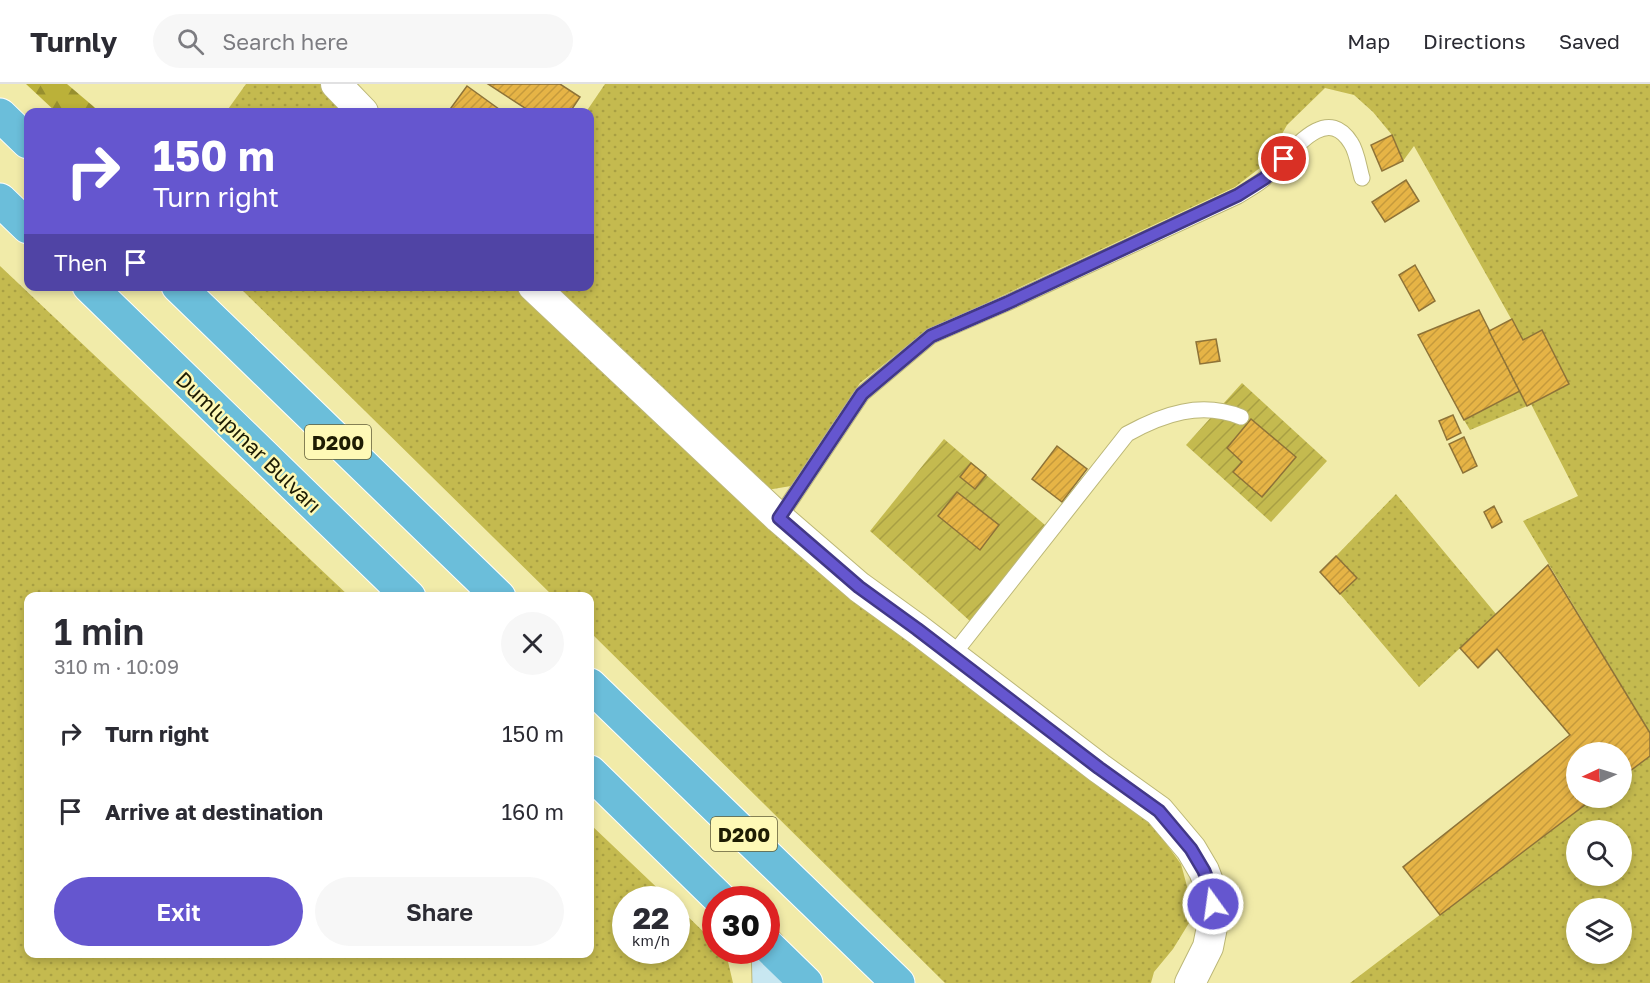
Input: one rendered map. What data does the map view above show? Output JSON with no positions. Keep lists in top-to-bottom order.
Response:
{
  "streets": {
    "highway": ["Dumlupınar Bulvarı", "D200"]
  },
  "north": "left",
  "page": {
    "header": "Turnly",
    "search": "Search here",
    "nav": ["Map", "Directions", "Saved"],
    "turn": ["150 m", "Turn right"],
    "then": "Then",
    "heading": ["1 min", "310 m · 10:09"],
    "list": [
      {
        "name": "Turn right",
        "value": "150 m"
      },
      {
        "name": "Arrive at destination",
        "value": "160 m"
      }
    ],
    "buttons": ["Exit", "Share"],
    "speed": "22 km/h",
    "limit": "30"
  }
}
